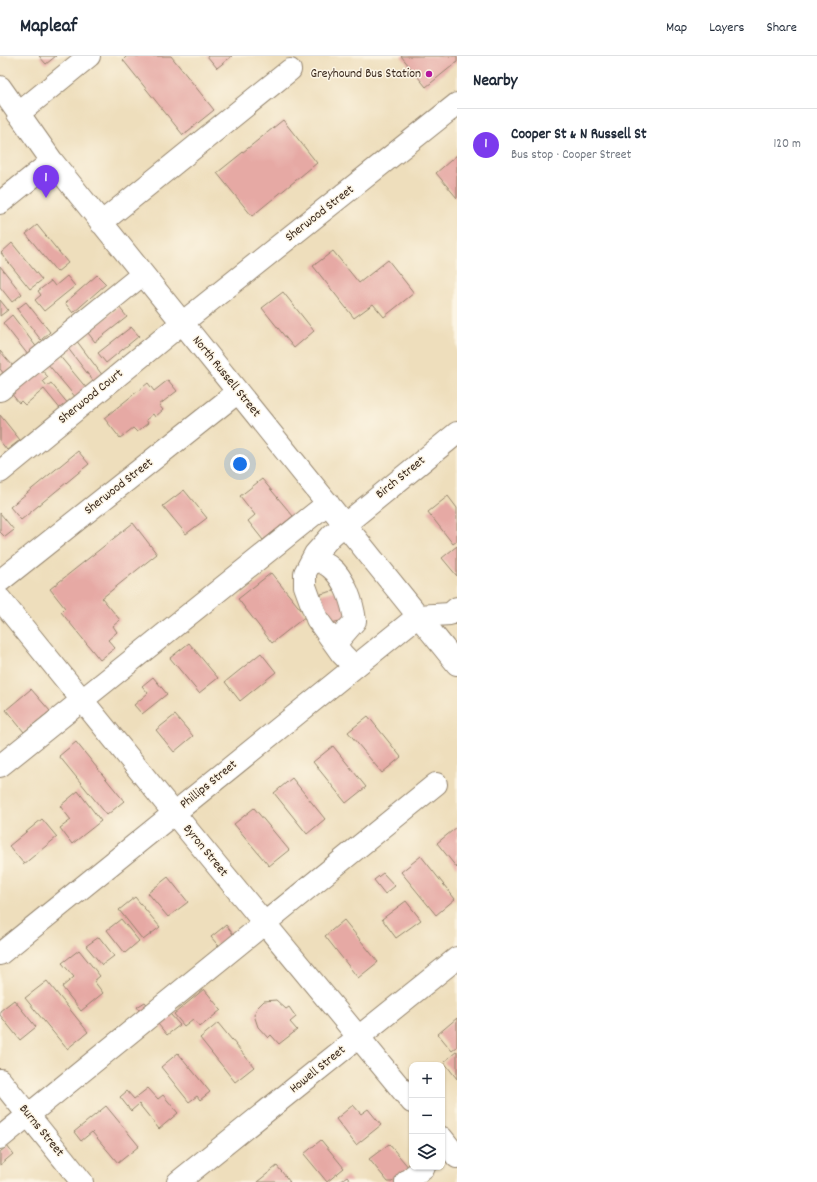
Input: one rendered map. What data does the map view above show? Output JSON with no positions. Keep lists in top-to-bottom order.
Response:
{
  "streets": {
    "street": [
      "Sherwood Street",
      "North Russell Street",
      "Sherwood Court",
      "Birch Street",
      "Phillips Street",
      "Byron Street",
      "Howell Street",
      "Burns Street"
    ]
  },
  "crossings": [
    ["Sherwood Street", "North Russell Street"],
    ["Sherwood Street", "Sherwood Court"],
    ["North Russell Street", "Sherwood Court"],
    ["North Russell Street", "Birch Street"],
    ["North Russell Street", "Phillips Street"],
    ["Birch Street", "Phillips Street"],
    ["Phillips Street", "Byron Street"],
    ["Byron Street", "Howell Street"]
  ],
  "places": ["Greyhound Bus Station"],
  "page": {
    "header": "Mapleaf",
    "nav": ["Map", "Layers", "Share"],
    "heading": "Nearby",
    "list": [
      {
        "mark": "1",
        "name": "Cooper St & N Russell St",
        "note": "Bus stop · Cooper Street",
        "value": "120 m"
      }
    ],
    "pins": "1",
    "map_buttons": ["+", "−"]
  }
}
